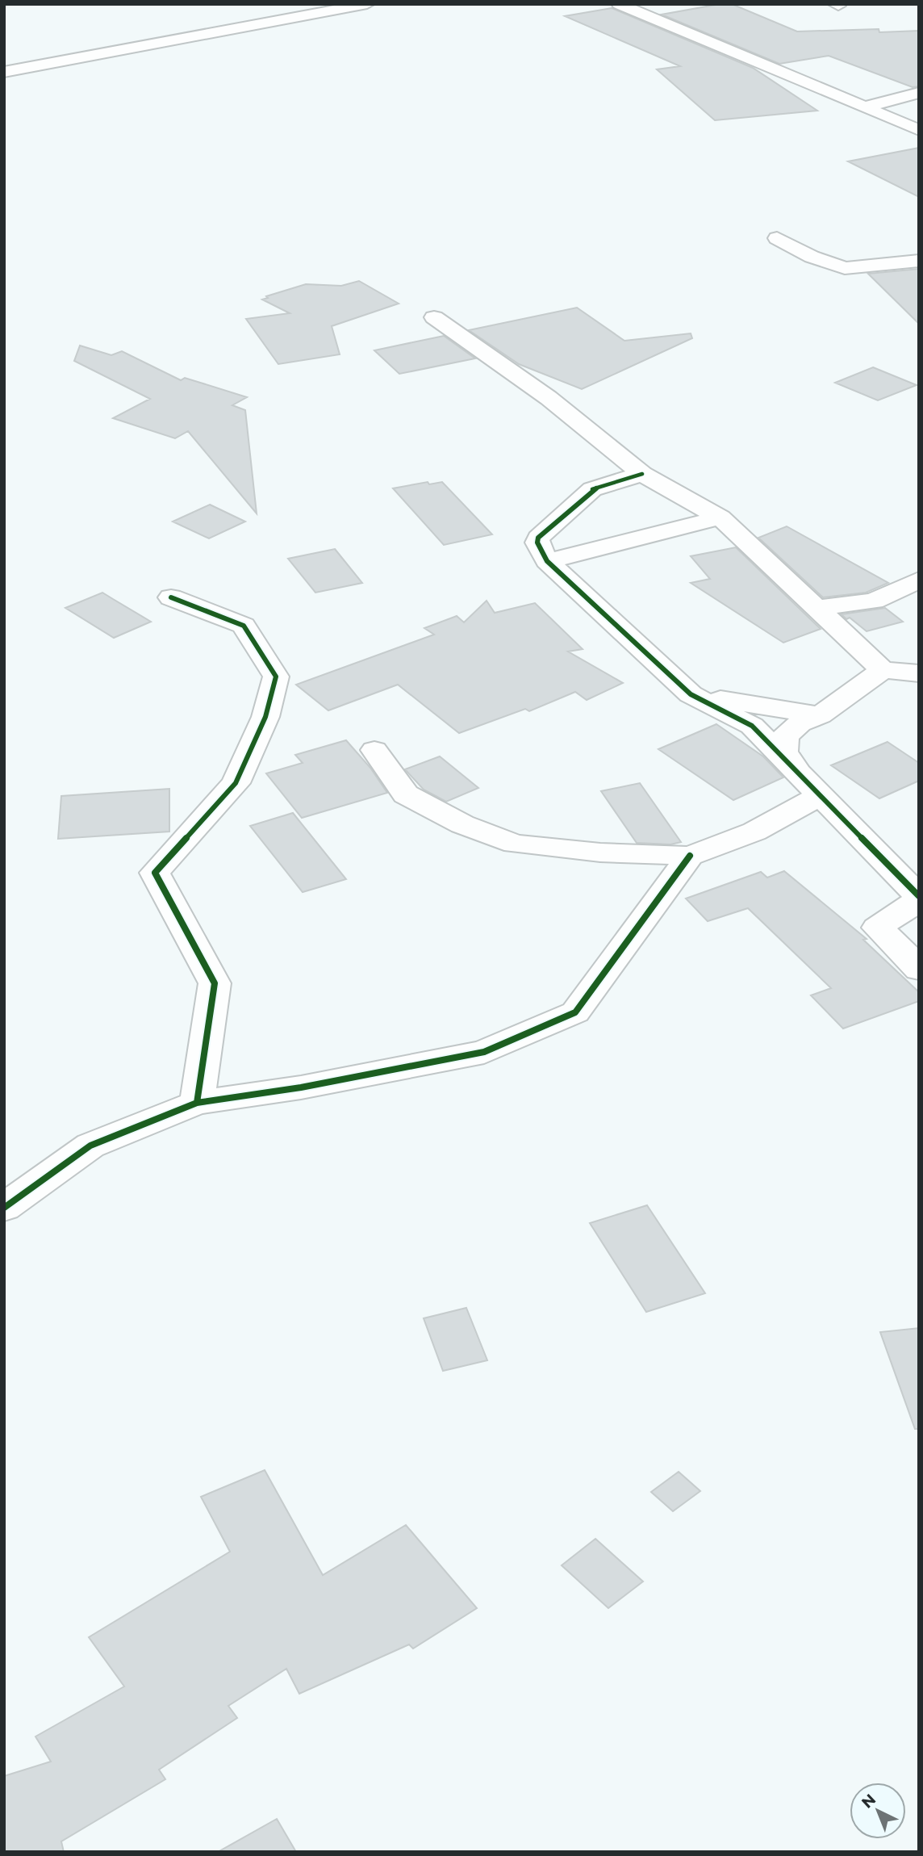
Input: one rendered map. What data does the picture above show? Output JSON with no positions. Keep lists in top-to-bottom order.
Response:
{
  "north": "top left"
}
